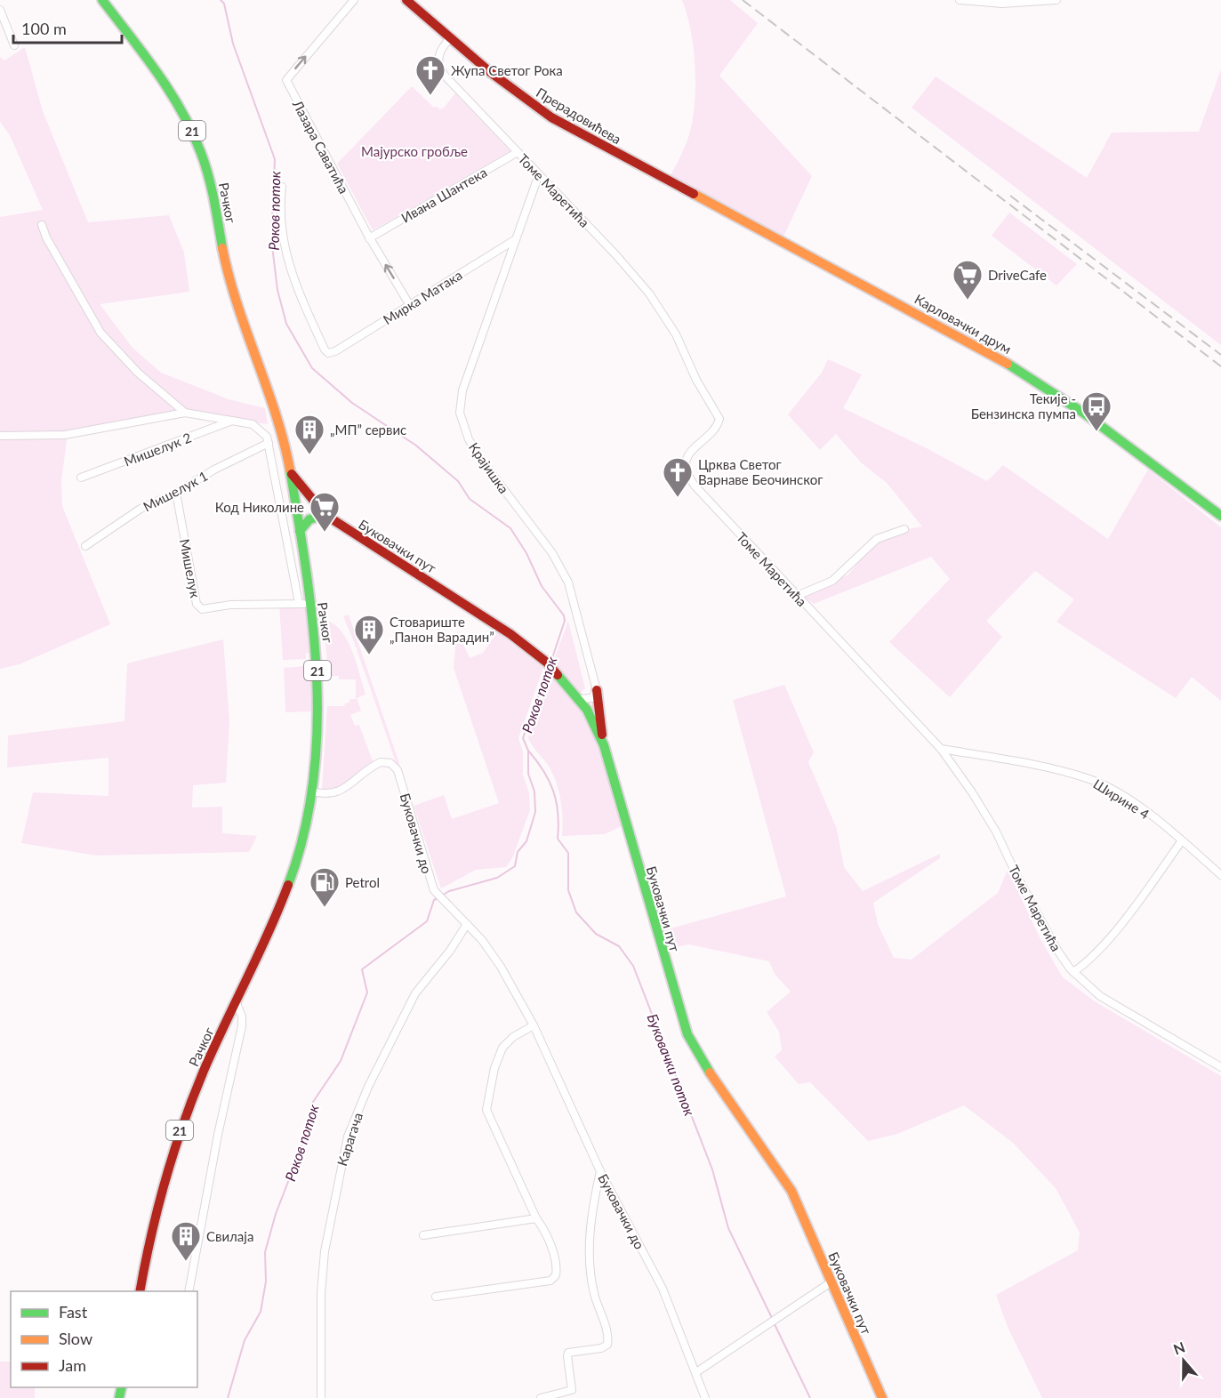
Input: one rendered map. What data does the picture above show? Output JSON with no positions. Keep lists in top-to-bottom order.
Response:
{
  "streets": {
    "main road": [
      "Прерадовићева",
      "21",
      "Рачког",
      "Карловачки друм",
      "Буковачки пут"
    ],
    "street": [
      "Лазара Саватића",
      "Томе Маретића",
      "Ивана Шантека",
      "Мирка Матака",
      "Мишелук 2",
      "Крајишка",
      "Мишелук 1",
      "Мишелук",
      "Ширине 4",
      "Буковачки до",
      "Карагача"
    ]
  },
  "crossings": [
    ["Прерадовићева", "Томе Маретића"],
    ["Прерадовићева", "Карловачки друм"],
    ["Лазара Саватића", "Ивана Шантека"],
    ["Лазара Саватића", "Мирка Матака"],
    ["Томе Маретића", "Ивана Шантека"],
    ["Томе Маретића", "Крајишка"],
    ["Томе Маретића", "Ширине 4"],
    ["Рачког", "Буковачки пут"],
    ["Рачког", "Буковачки до"],
    ["Мирка Матака", "Крајишка"],
    ["Мишелук 1", "Мишелук"],
    ["Буковачки до", "Карагача"]
  ],
  "one_way": ["Лазара Саватића"],
  "water": ["Роков поток", "Буковачки поток"],
  "parks": ["Мајурско гробље"],
  "places": {
    "church": ["Жупа Светог Рока", "Црква Светог Варнаве Беочинског"],
    "supermarket": ["DriveCafe", "Код Николине"],
    "bus stop": ["Текије - Бензинска пумпа"],
    "building": ["„МП” сервис", "Стовариште „Панон Варадин”", "Свилаја"],
    "fuel station": ["Petrol"]
  },
  "legend": ["Fast", "Slow", "Jam"],
  "scale_bar": "100 m",
  "north": "top"
}
